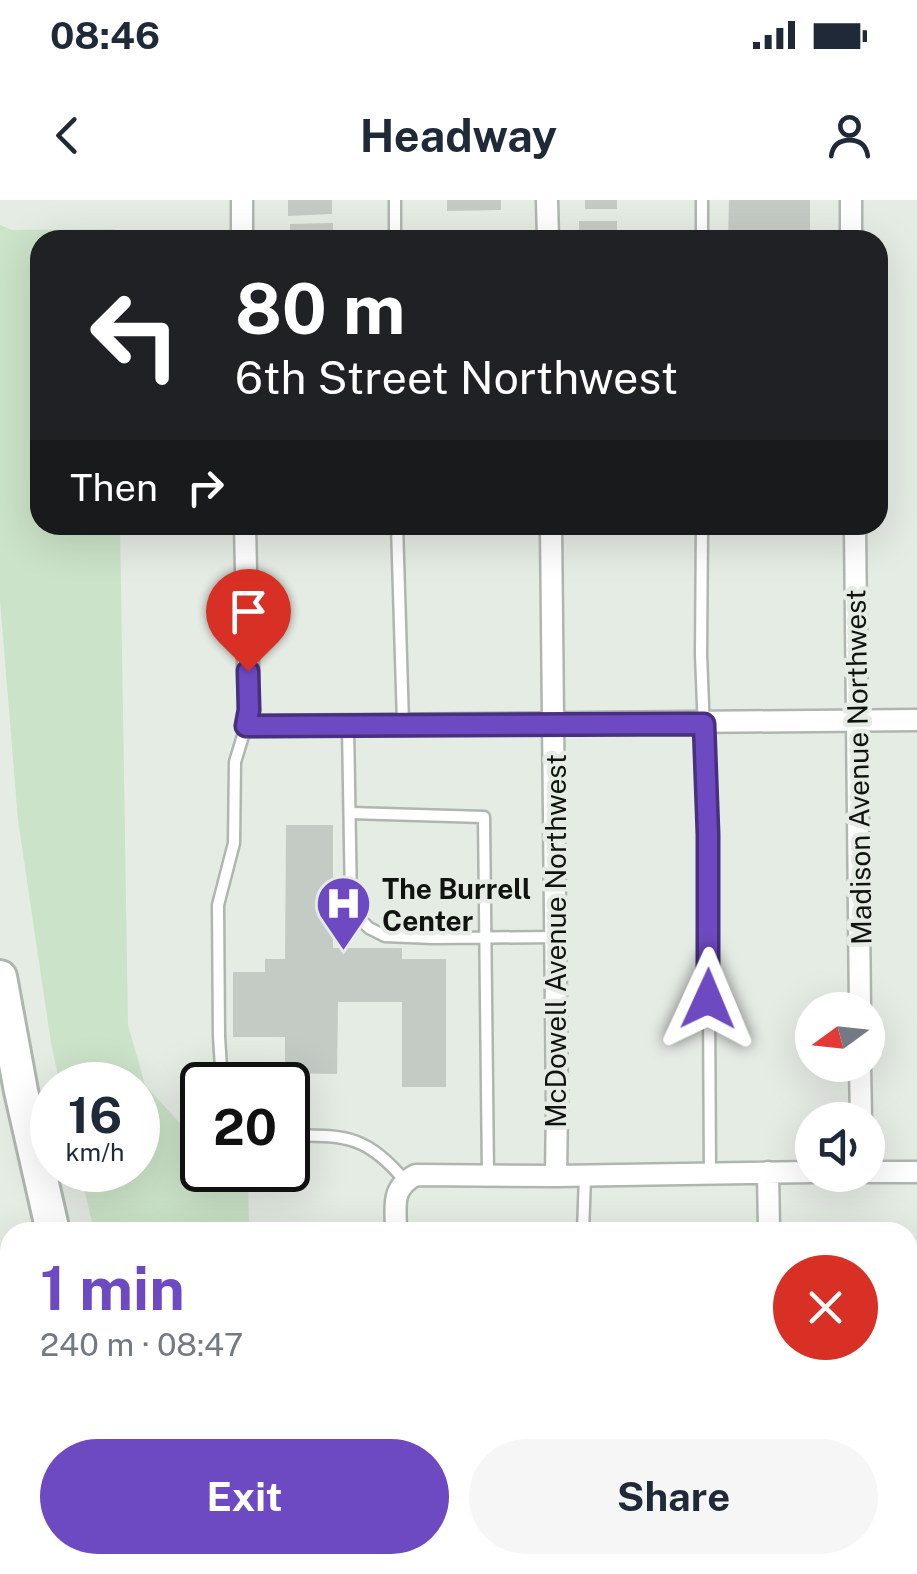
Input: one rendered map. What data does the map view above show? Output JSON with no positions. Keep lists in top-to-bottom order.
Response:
{
  "streets": {
    "street": ["Madison Avenue Northwest", "McDowell Avenue Northwest"]
  },
  "places": {
    "hospital": ["The Burrell Center"]
  },
  "north": "left",
  "page": {
    "status": "08:46",
    "header": "Headway",
    "turn": ["80 m", "6th Street Northwest"],
    "then": "Then",
    "speed": "16 km/h",
    "limit": "20",
    "heading": ["1 min", "240 m · 08:47"],
    "buttons": ["Exit", "Share"]
  }
}
